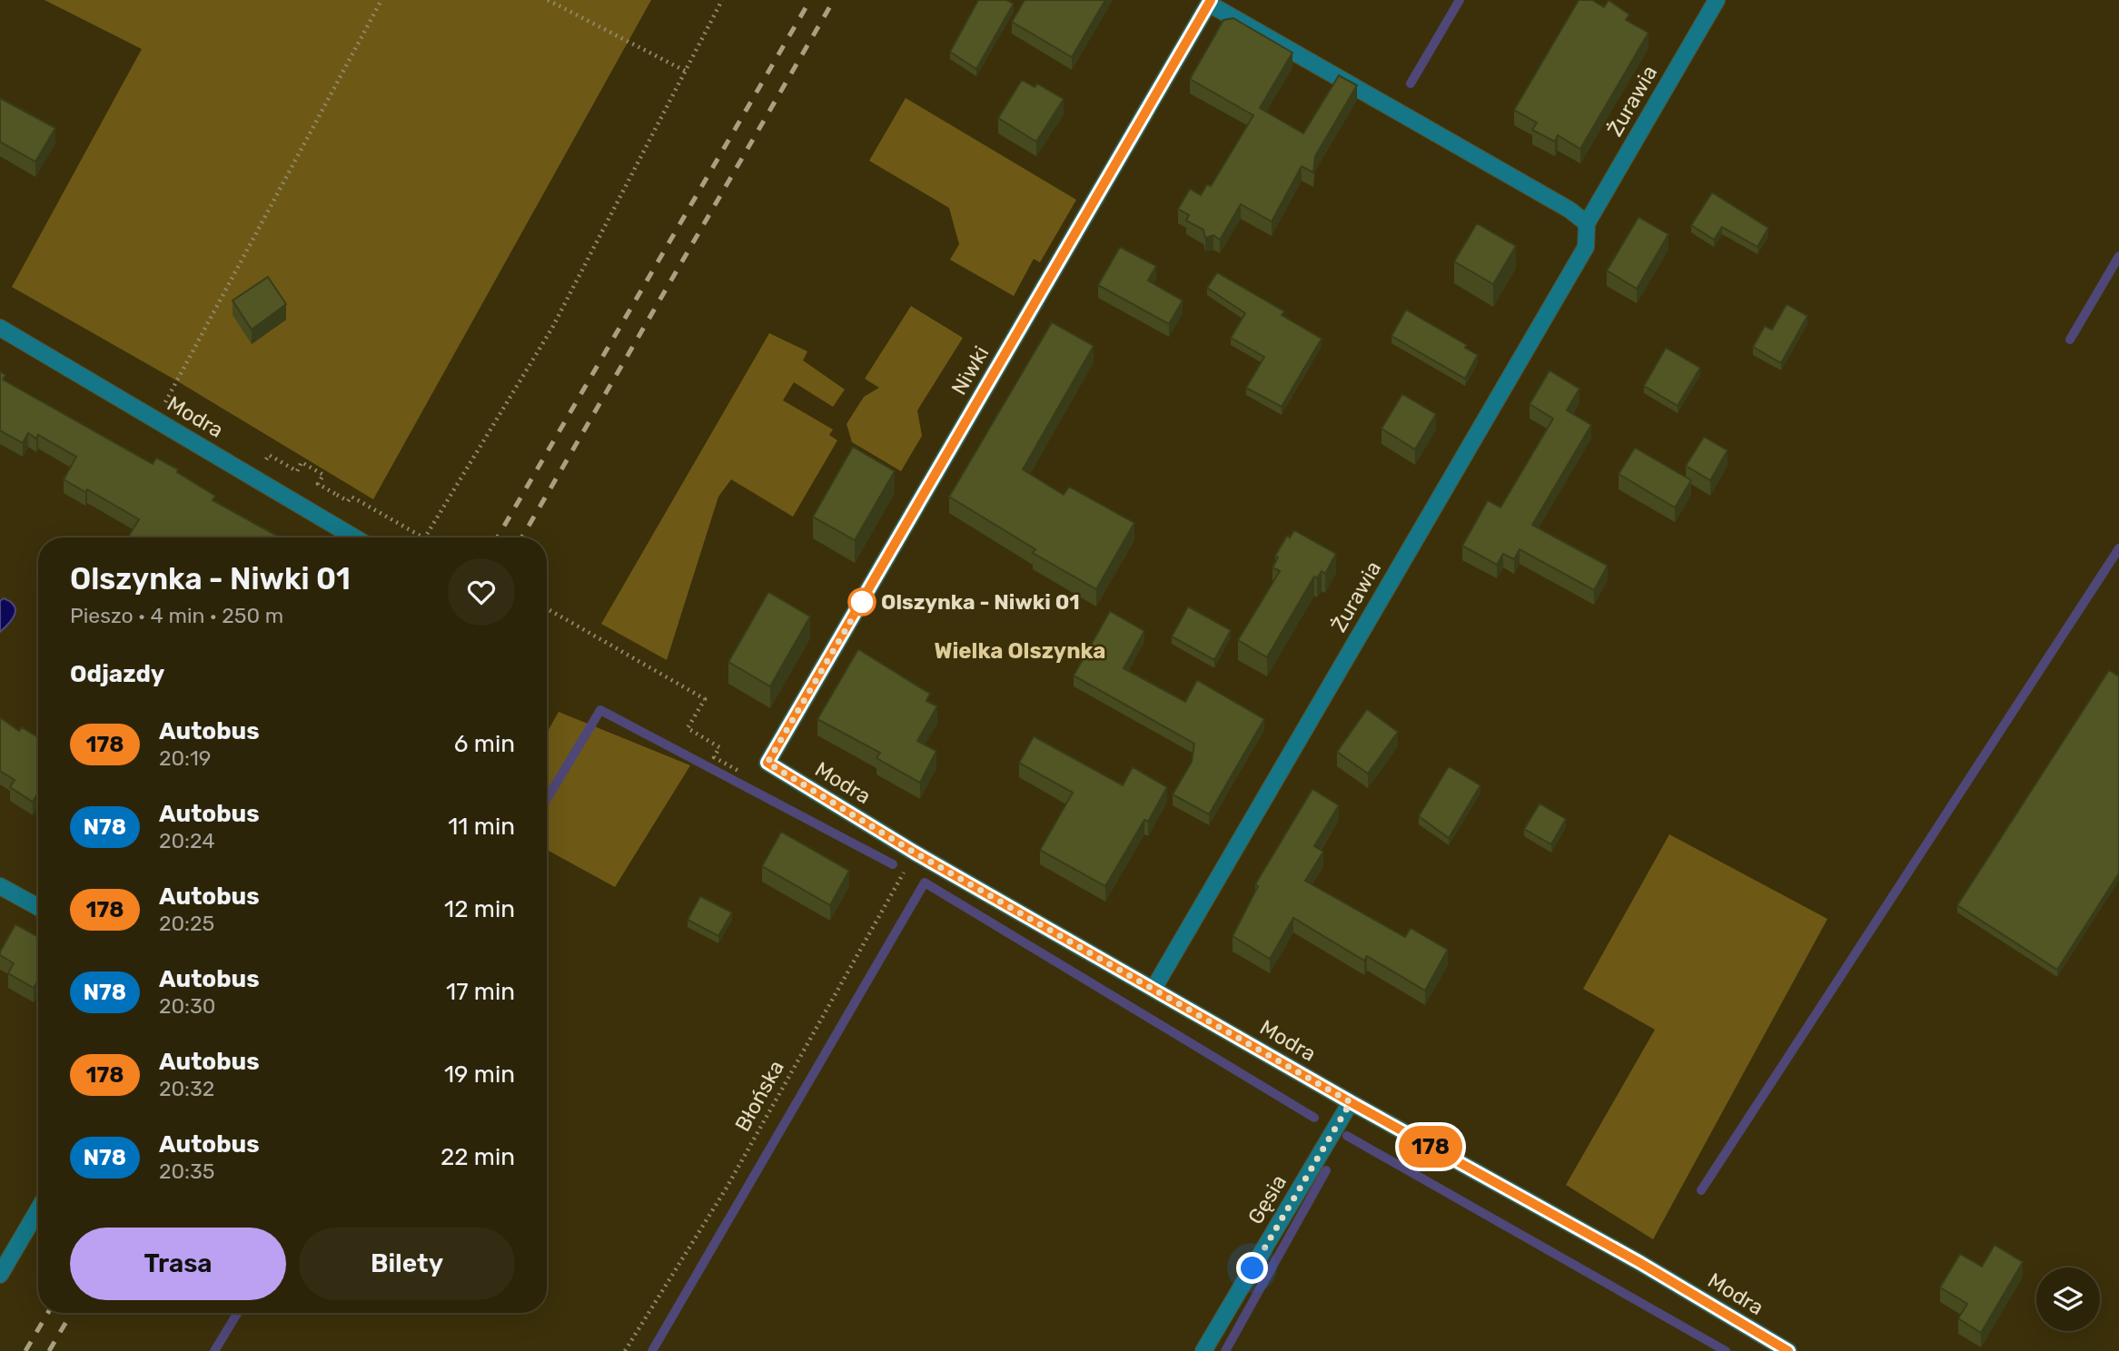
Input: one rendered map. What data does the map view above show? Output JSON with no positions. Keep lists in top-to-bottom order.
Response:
{
  "streets": {
    "street": [
      "Żurawia",
      "Niwki",
      "Modra",
      "Gęsia"
    ],
    "path": ["Błońska"]
  },
  "crossings": [
    ["Żurawia", "Modra"],
    ["Niwki", "Modra"],
    ["Modra", "Błońska"],
    ["Modra", "Gęsia"]
  ],
  "districts": ["Wielka Olszynka"],
  "places": ["Olszynka - Niwki 01"],
  "lines": ["bus line 178"],
  "page": {
    "on_map": "178",
    "heading": [
      ["Olszynka - Niwki 01", "Pieszo · 4 min · 250 m"],
      "Odjazdy"
    ],
    "list": [
      {
        "mark": "178",
        "name": "Autobus",
        "note": "20:19",
        "value": "6 min"
      },
      {
        "mark": "N78",
        "name": "Autobus",
        "note": "20:24",
        "value": "11 min"
      },
      {
        "mark": "178",
        "name": "Autobus",
        "note": "20:25",
        "value": "12 min"
      },
      {
        "mark": "N78",
        "name": "Autobus",
        "note": "20:30",
        "value": "17 min"
      },
      {
        "mark": "178",
        "name": "Autobus",
        "note": "20:32",
        "value": "19 min"
      },
      {
        "mark": "N78",
        "name": "Autobus",
        "note": "20:35",
        "value": "22 min"
      }
    ],
    "buttons": ["Trasa", "Bilety"]
  }
}
